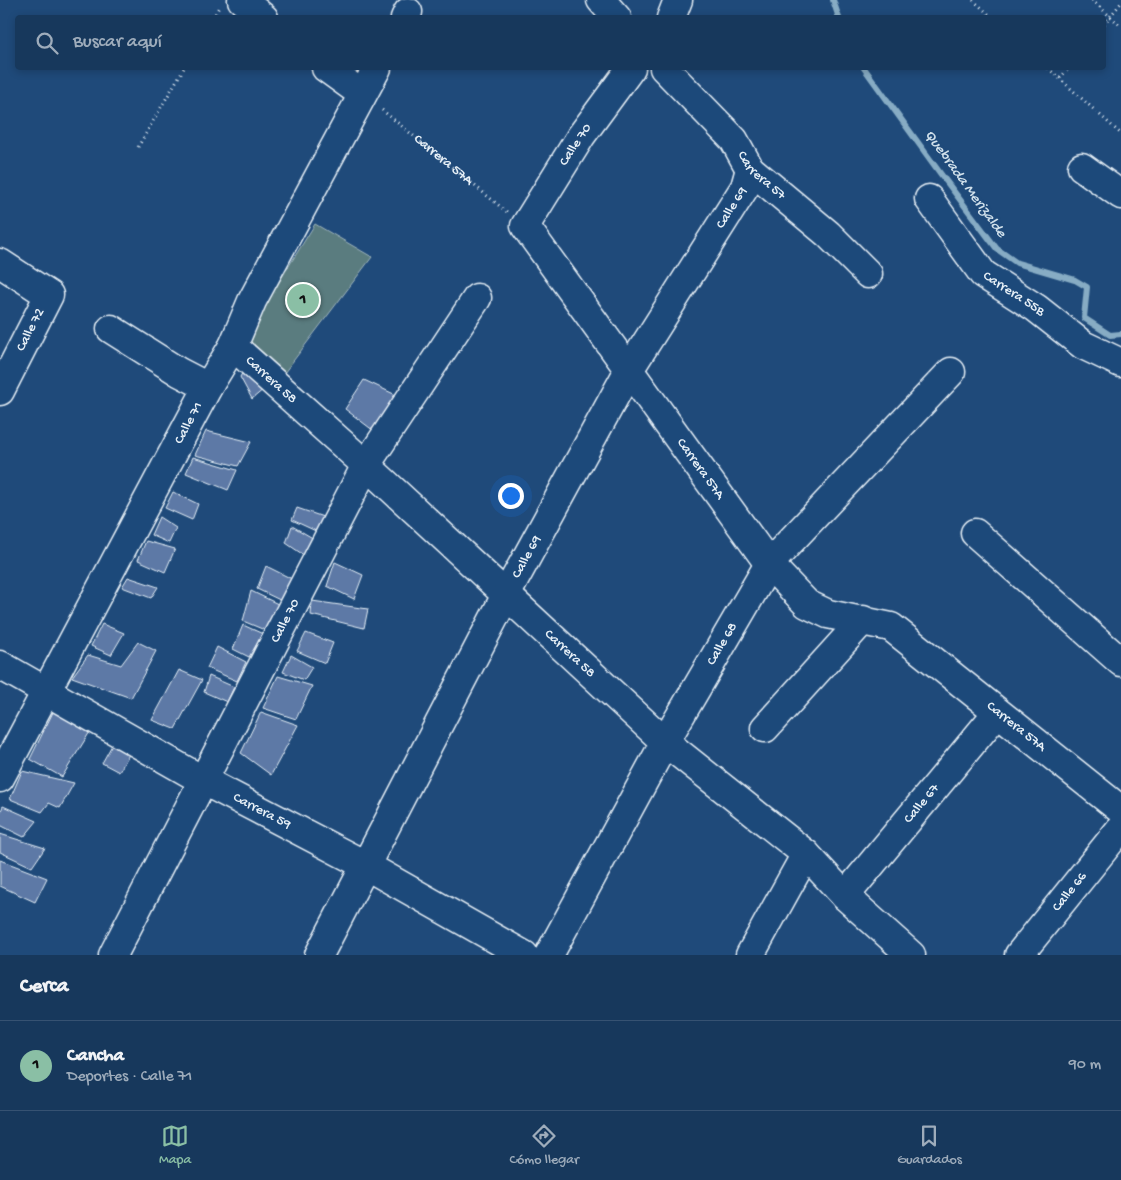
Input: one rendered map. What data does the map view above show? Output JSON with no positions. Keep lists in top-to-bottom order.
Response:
{
  "streets": {
    "street": [
      "Calle 70",
      "Carrera 57A",
      "Carrera 57",
      "Calle 69",
      "Carrera 55B",
      "Calle 72",
      "Carrera 58",
      "Calle 71",
      "Calle 68",
      "Calle 67",
      "Carrera 59",
      "Calle 66"
    ]
  },
  "crossings": [
    ["Calle 70", "Carrera 57A"],
    ["Calle 70", "Carrera 58"],
    ["Calle 70", "Carrera 59"],
    ["Carrera 57A", "Calle 69"],
    ["Carrera 57A", "Calle 71"],
    ["Carrera 57A", "Calle 68"],
    ["Carrera 57A", "Calle 67"],
    ["Carrera 57", "Calle 69"],
    ["Calle 69", "Carrera 58"],
    ["Calle 69", "Carrera 59"],
    ["Carrera 58", "Calle 71"],
    ["Carrera 58", "Calle 68"],
    ["Carrera 58", "Calle 67"],
    ["Calle 71", "Carrera 59"]
  ],
  "water": ["Quebrada Merizalde"],
  "page": {
    "search": "Buscar aquí",
    "pins": "1",
    "heading": "Cerca",
    "list": [
      {
        "mark": "1",
        "name": "Cancha",
        "note": "Deportes · Calle 71",
        "value": "90 m"
      }
    ],
    "nav": ["Mapa", "Cómo llegar", "Guardados"]
  }
}
